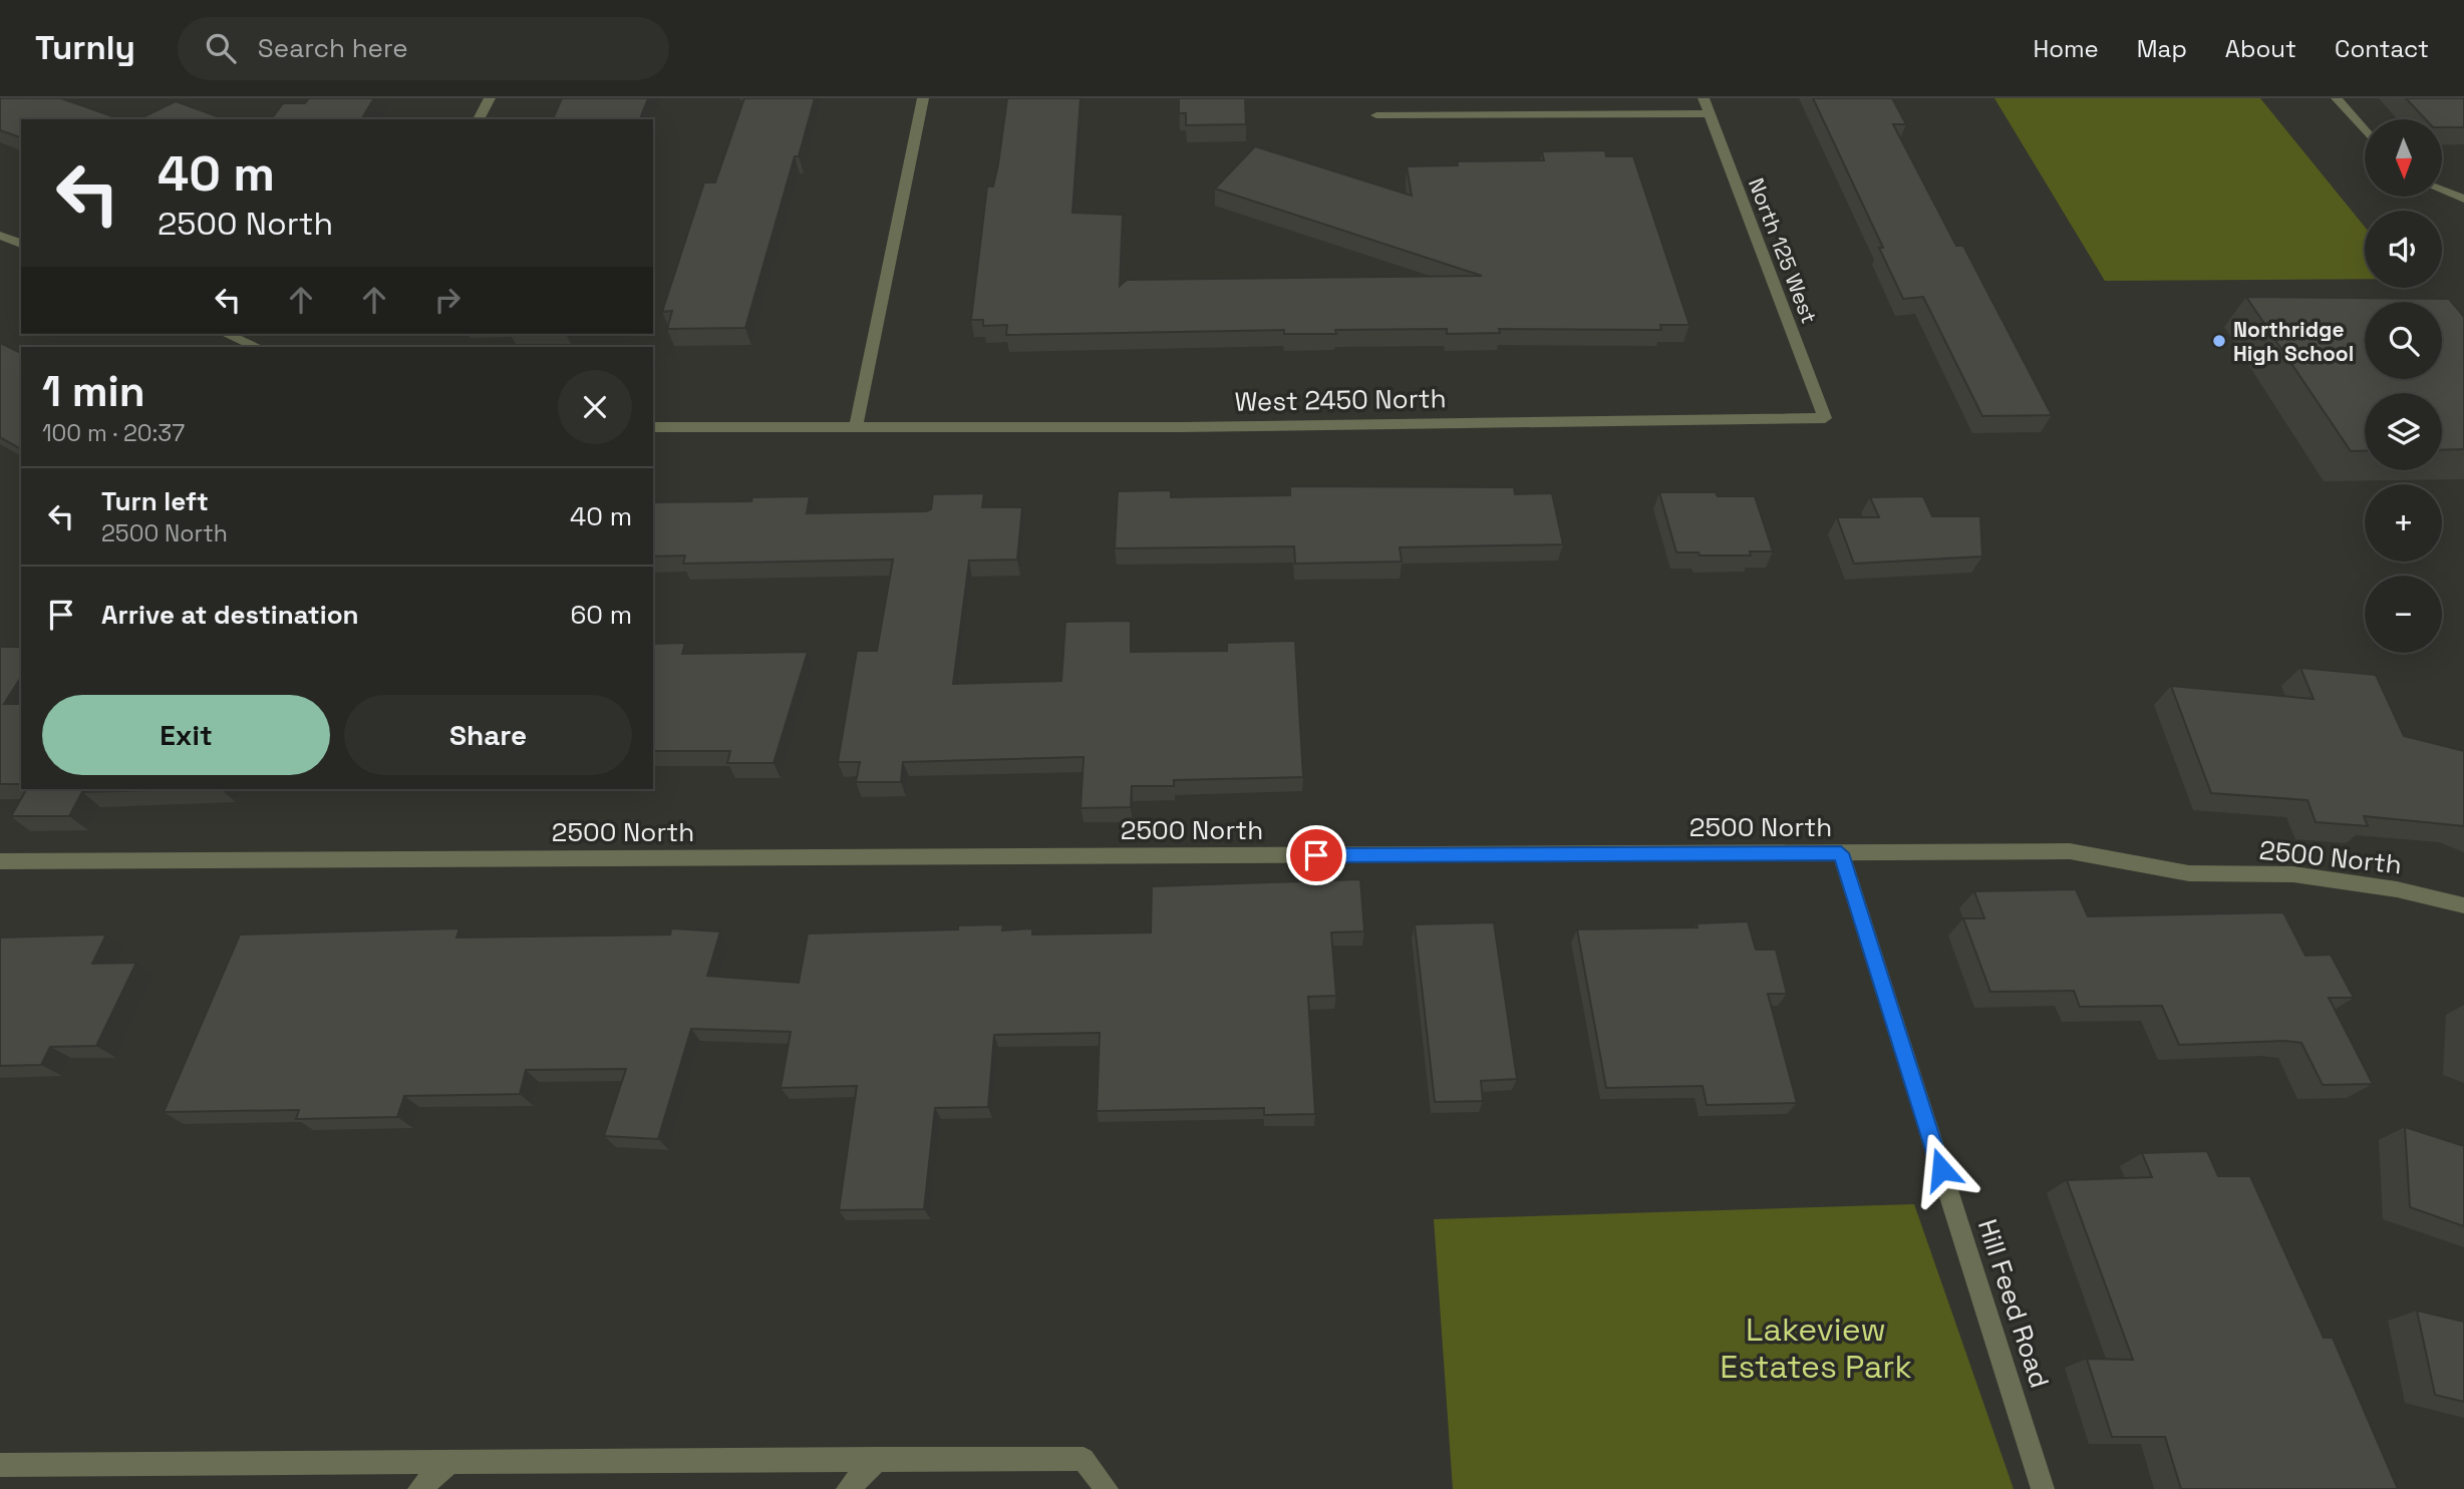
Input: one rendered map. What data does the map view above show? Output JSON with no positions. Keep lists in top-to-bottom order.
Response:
{
  "streets": {
    "street": [
      "North 125 West",
      "West 2450 North",
      "2500 North",
      "Hill Feed Road"
    ]
  },
  "crossings": [
    ["North 125 West", "West 2450 North"],
    ["2500 North", "Hill Feed Road"]
  ],
  "parks": ["Lakeview Estates Park"],
  "places": ["Northridge High School"],
  "north": "bottom",
  "page": {
    "header": "Turnly",
    "search": "Search here",
    "nav": [
      "Home",
      "Map",
      "About",
      "Contact"
    ],
    "map_buttons": ["+", "−"],
    "turn": ["40 m", "2500 North"],
    "heading": ["1 min", "100 m · 20:37"],
    "list": [
      {
        "name": "Turn left",
        "note": "2500 North",
        "value": "40 m"
      },
      {
        "name": "Arrive at destination",
        "value": "60 m"
      }
    ],
    "buttons": ["Exit", "Share"]
  }
}
